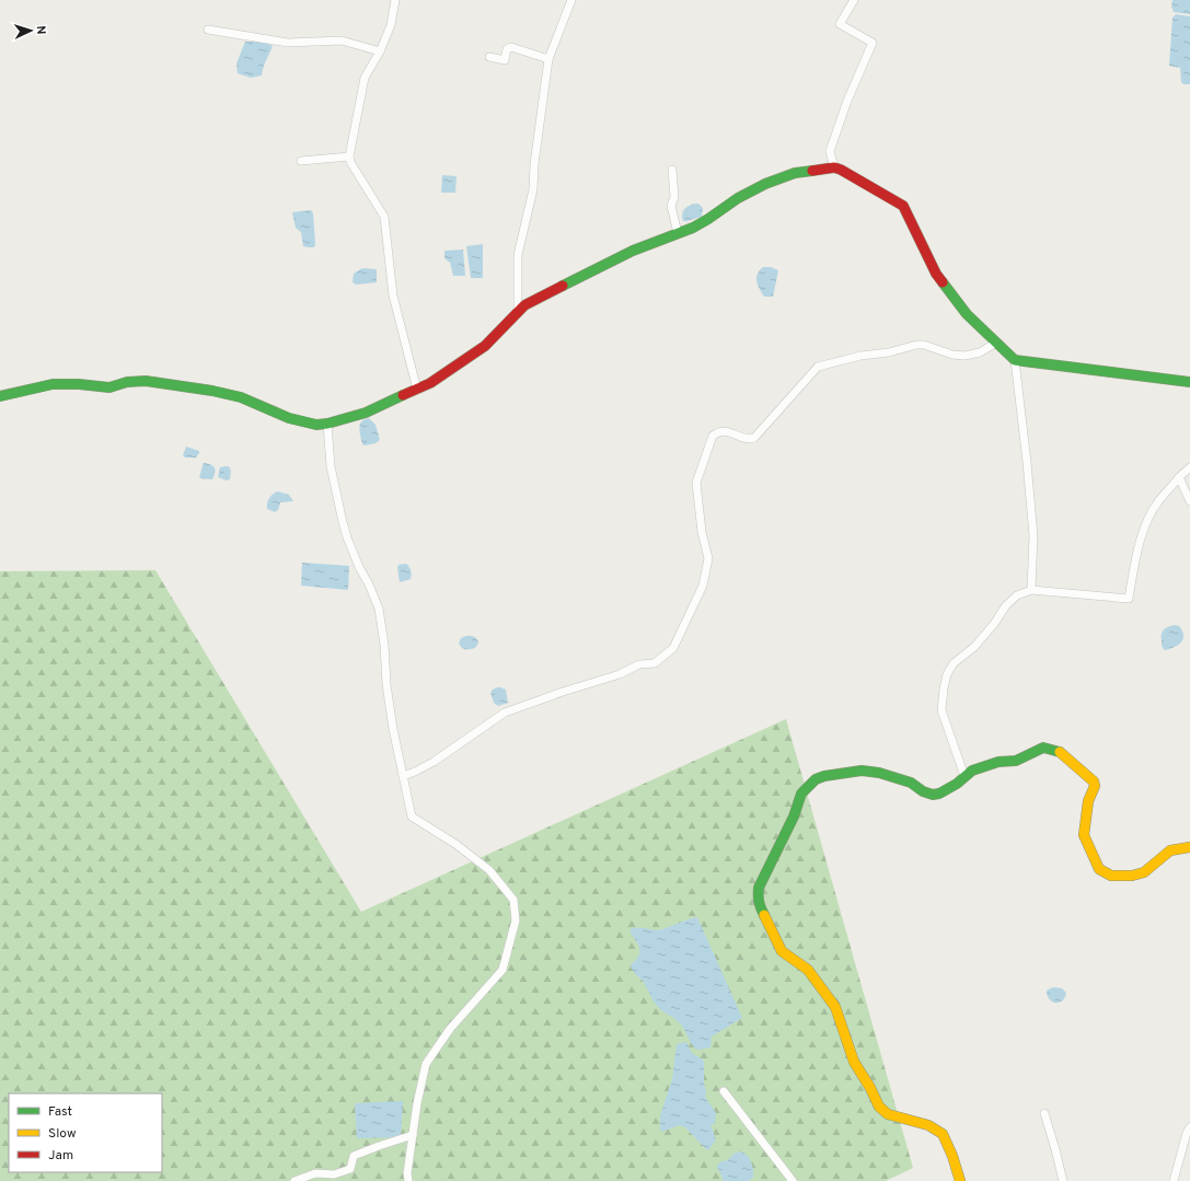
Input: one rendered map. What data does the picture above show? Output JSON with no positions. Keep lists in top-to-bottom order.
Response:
{
  "legend": ["Fast", "Slow", "Jam"],
  "north": "right"
}
